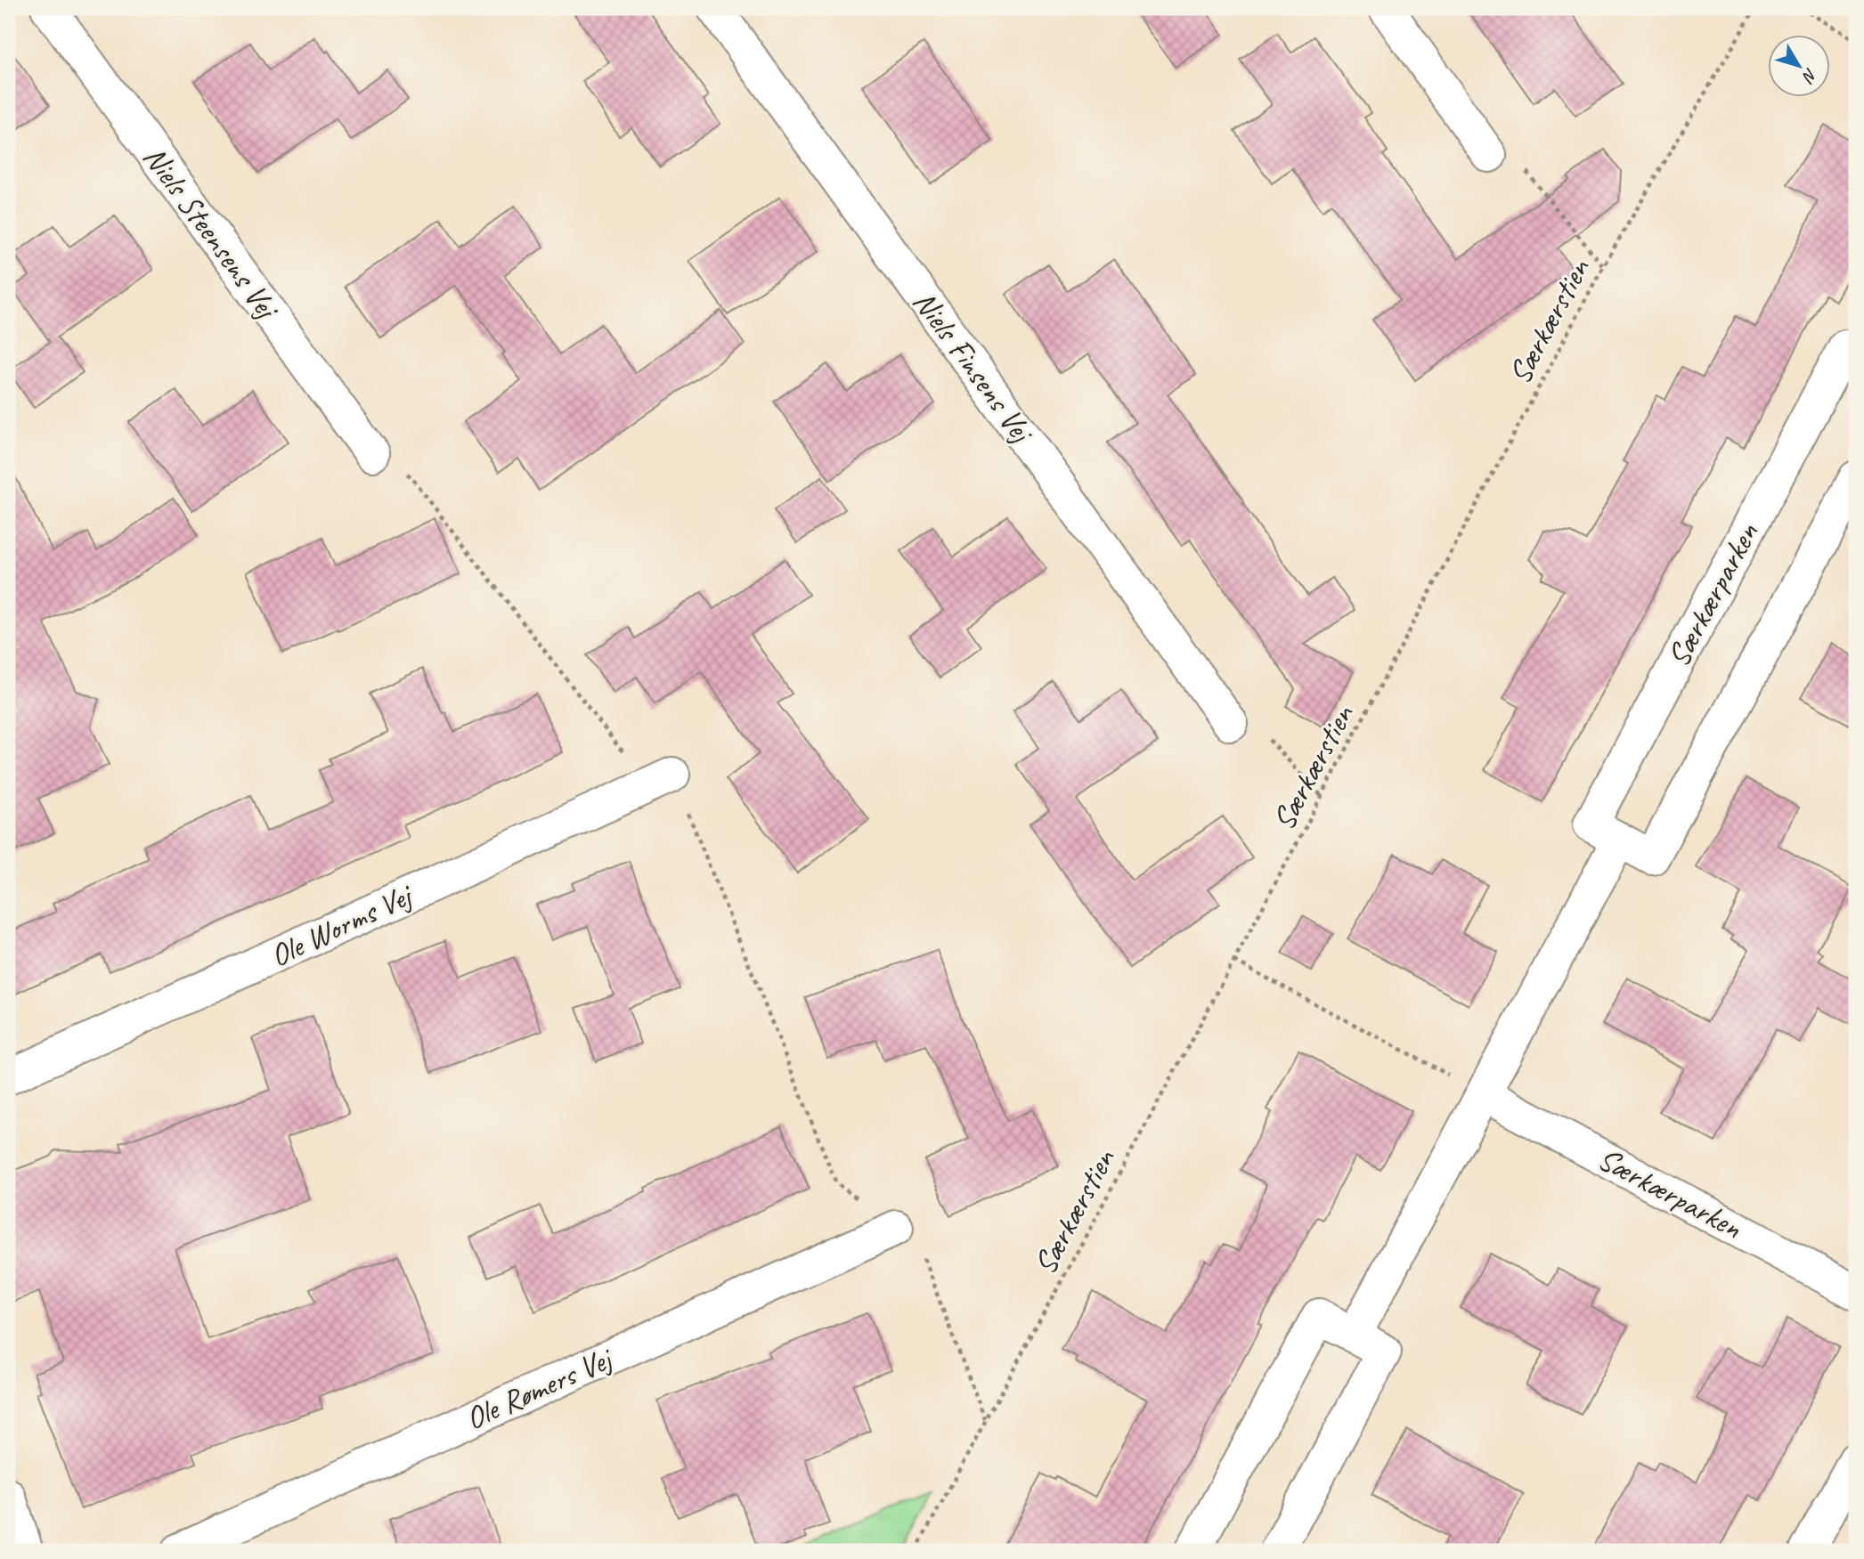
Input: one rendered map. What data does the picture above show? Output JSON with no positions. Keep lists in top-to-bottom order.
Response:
{
  "streets": {
    "street": [
      "Niels Steensens Vej",
      "Niels Finsens Vej",
      "Særkærparken",
      "Ole Worms Vej",
      "Ole Rømers Vej"
    ],
    "path": ["Særkærstien"]
  },
  "north": "bottom right"
}
